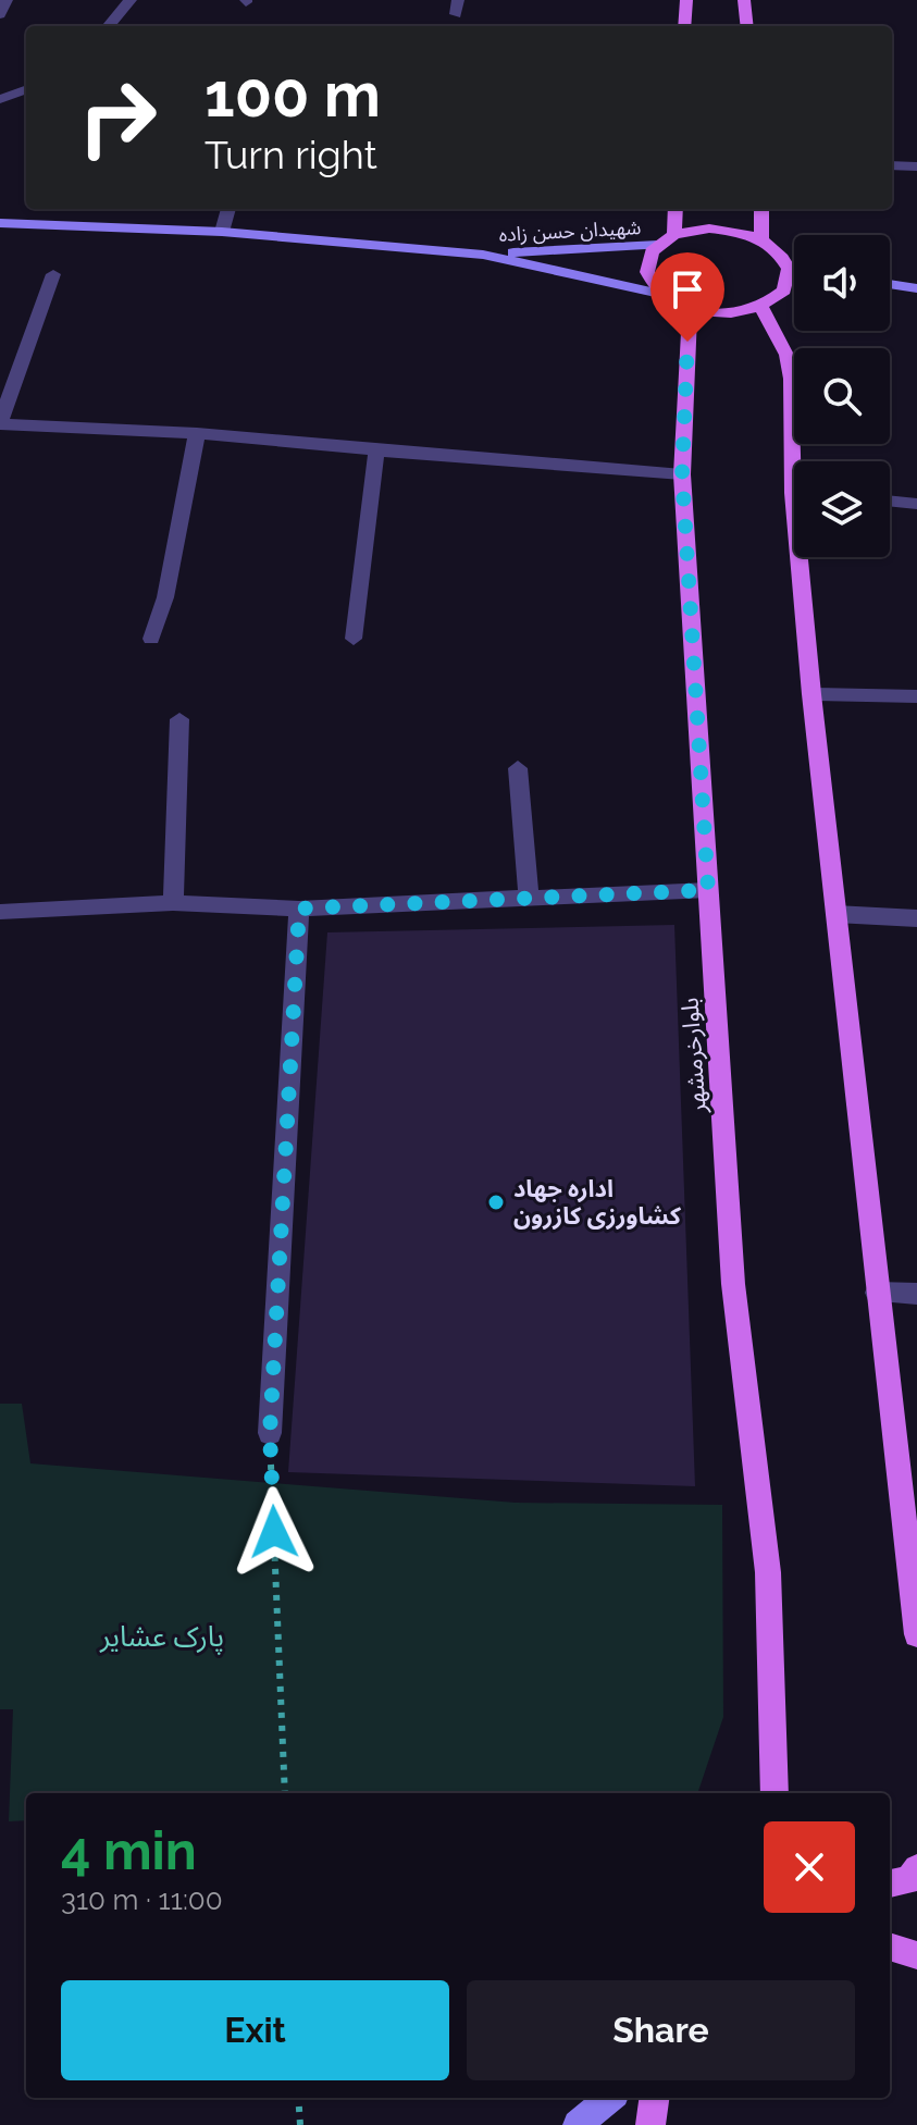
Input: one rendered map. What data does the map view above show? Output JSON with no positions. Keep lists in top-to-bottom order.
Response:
{
  "streets": {
    "main road": ["بلوارخرمشهر"],
    "street": ["شهیدان حسن زاده"]
  },
  "crossings": [
    ["شهیدان حسن زاده", "بلوارخرمشهر"]
  ],
  "parks": ["پارک عشایر"],
  "places": ["اداره جهاد کشاورزی کازرون"],
  "page": {
    "turn": ["100 m", "Turn right"],
    "heading": ["4 min", "310 m · 11:00"],
    "buttons": ["Exit", "Share"]
  }
}
